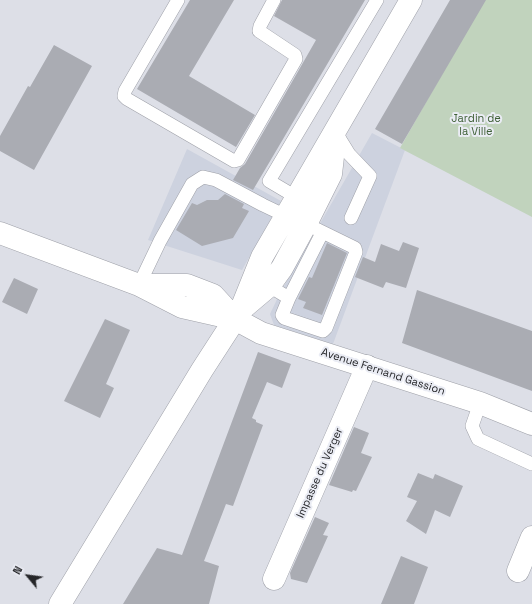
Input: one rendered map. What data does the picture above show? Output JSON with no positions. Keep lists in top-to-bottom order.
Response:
{
  "streets": {
    "street": ["Avenue Fernand Gassion", "Impasse du Verger"]
  },
  "crossings": [
    ["Avenue Fernand Gassion", "Impasse du Verger"]
  ],
  "parks": ["Jardin de la Ville"],
  "north": "top left"
}
